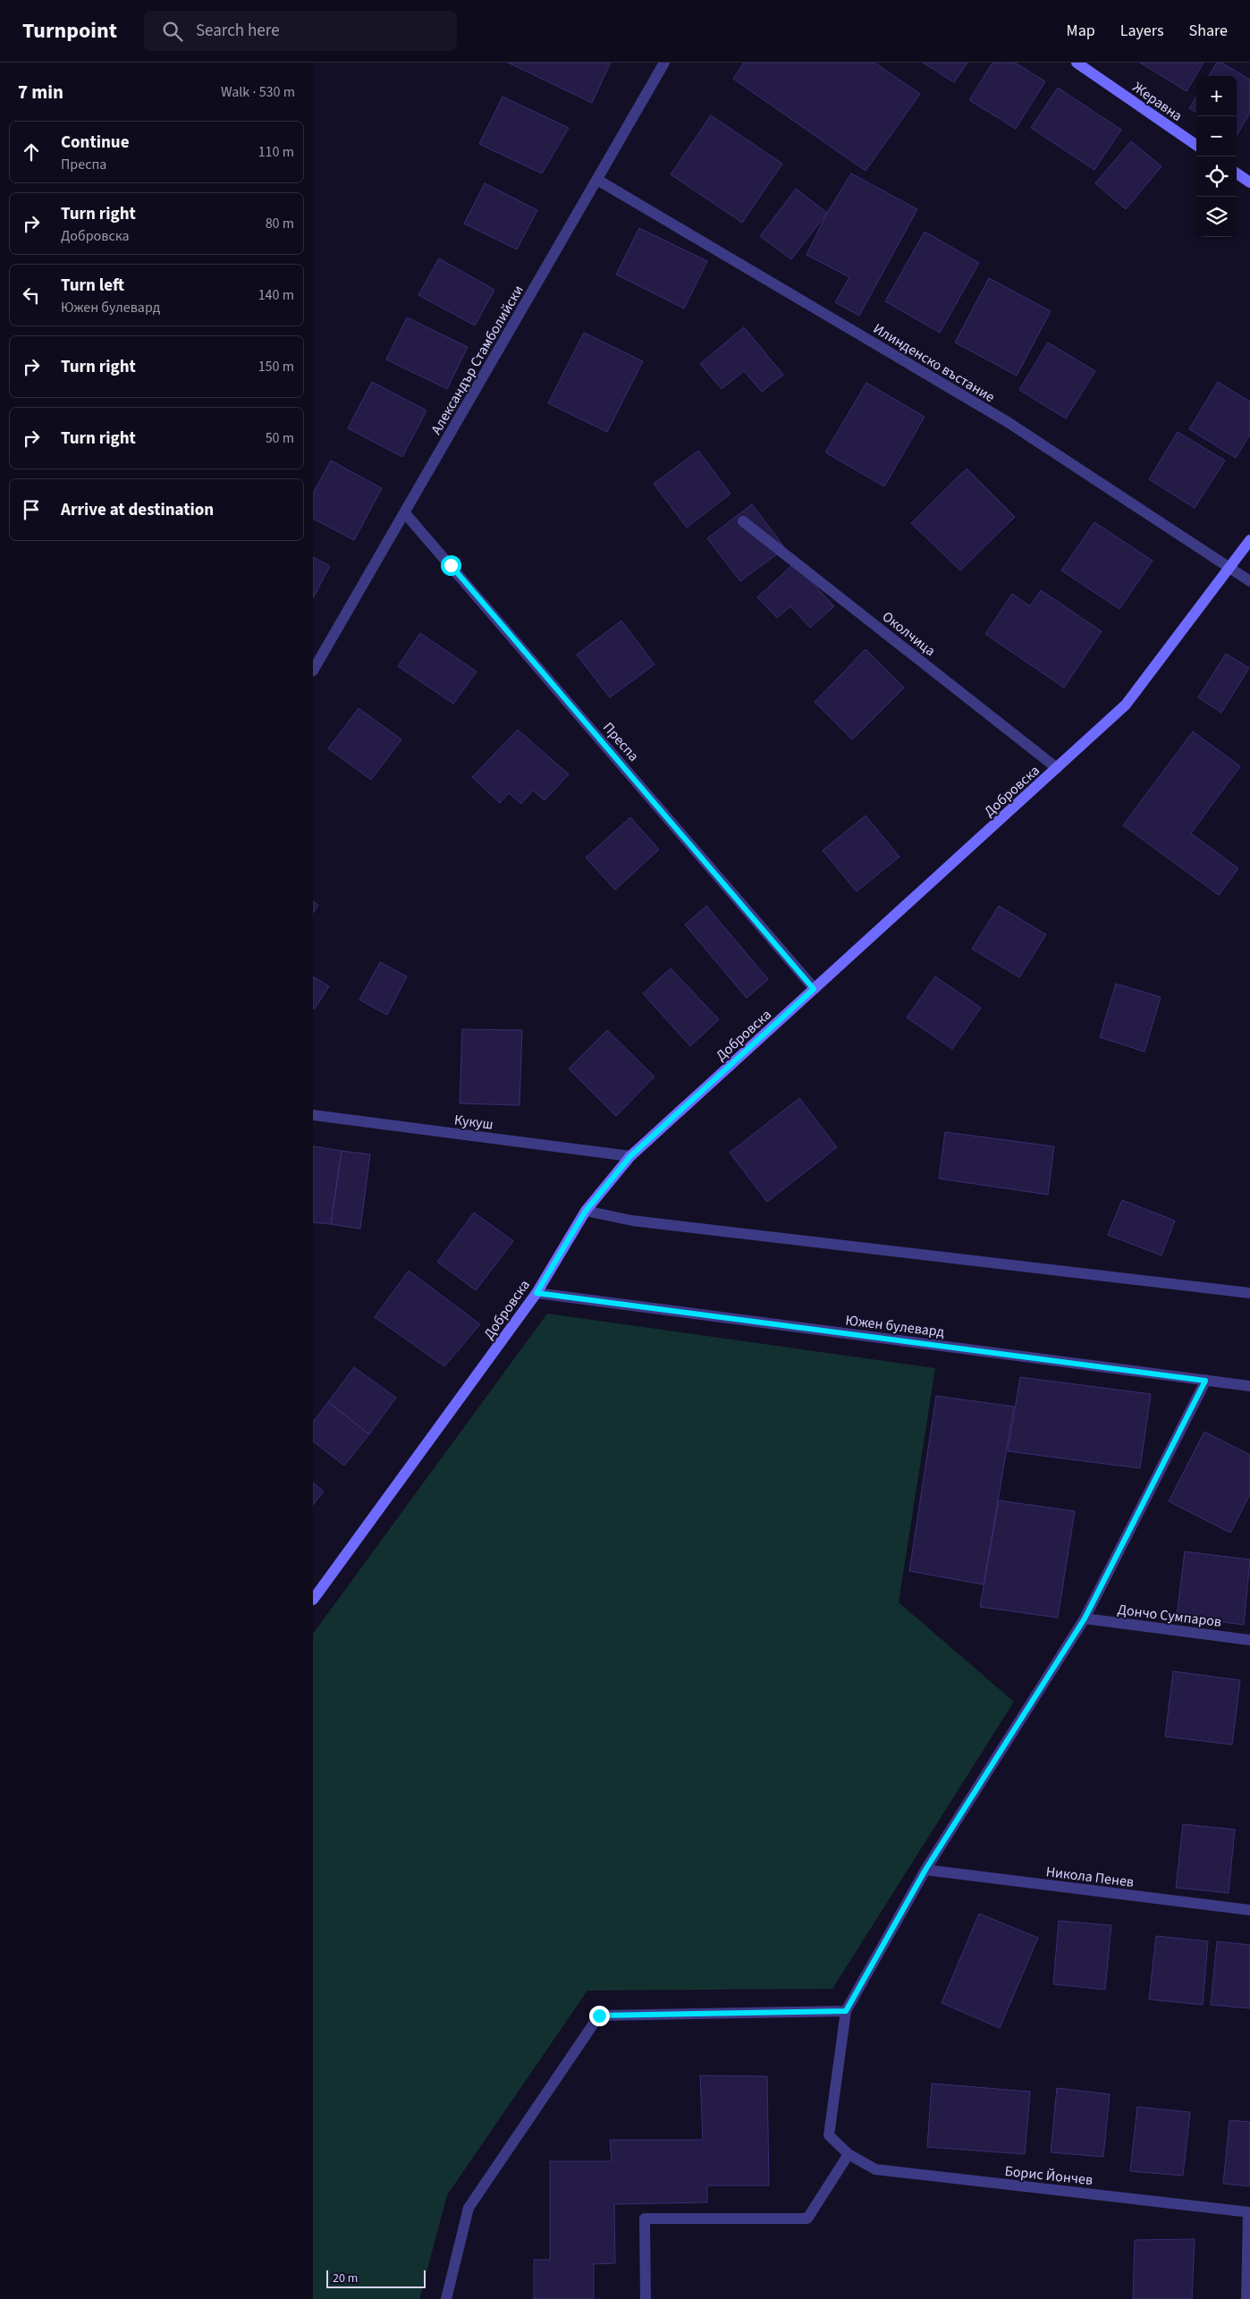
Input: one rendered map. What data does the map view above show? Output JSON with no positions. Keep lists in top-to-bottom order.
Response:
{
  "streets": {
    "street": [
      "Жеравна",
      "Александър Стамболийски",
      "Илинденско въстание",
      "Околчица",
      "Преспа",
      "Добровска",
      "Кукуш",
      "Южен булевард",
      "Дончо Сумпаров",
      "Никола Пенев",
      "Борис Йончев"
    ]
  },
  "crossings": [
    ["Александър Стамболийски", "Илинденско въстание"],
    ["Александър Стамболийски", "Преспа"],
    ["Илинденско въстание", "Добровска"],
    ["Околчица", "Добровска"],
    ["Преспа", "Добровска"],
    ["Добровска", "Кукуш"],
    ["Добровска", "Южен булевард"]
  ],
  "scale_bar": "20 m",
  "page": {
    "header": "Turnpoint",
    "search": "Search here",
    "nav": ["Map", "Layers", "Share"],
    "heading": ["7 min", "Walk · 530 m"],
    "map_buttons": ["+", "−"],
    "list": [
      ["Continue", "Преспа", "110 m"],
      ["Turn right", "Добровска", "80 m"],
      ["Turn left", "Южен булевард", "140 m"],
      ["Turn right", "150 m"],
      ["Turn right", "50 m"],
      "Arrive at destination"
    ],
    "scale": "20 m"
  }
}
